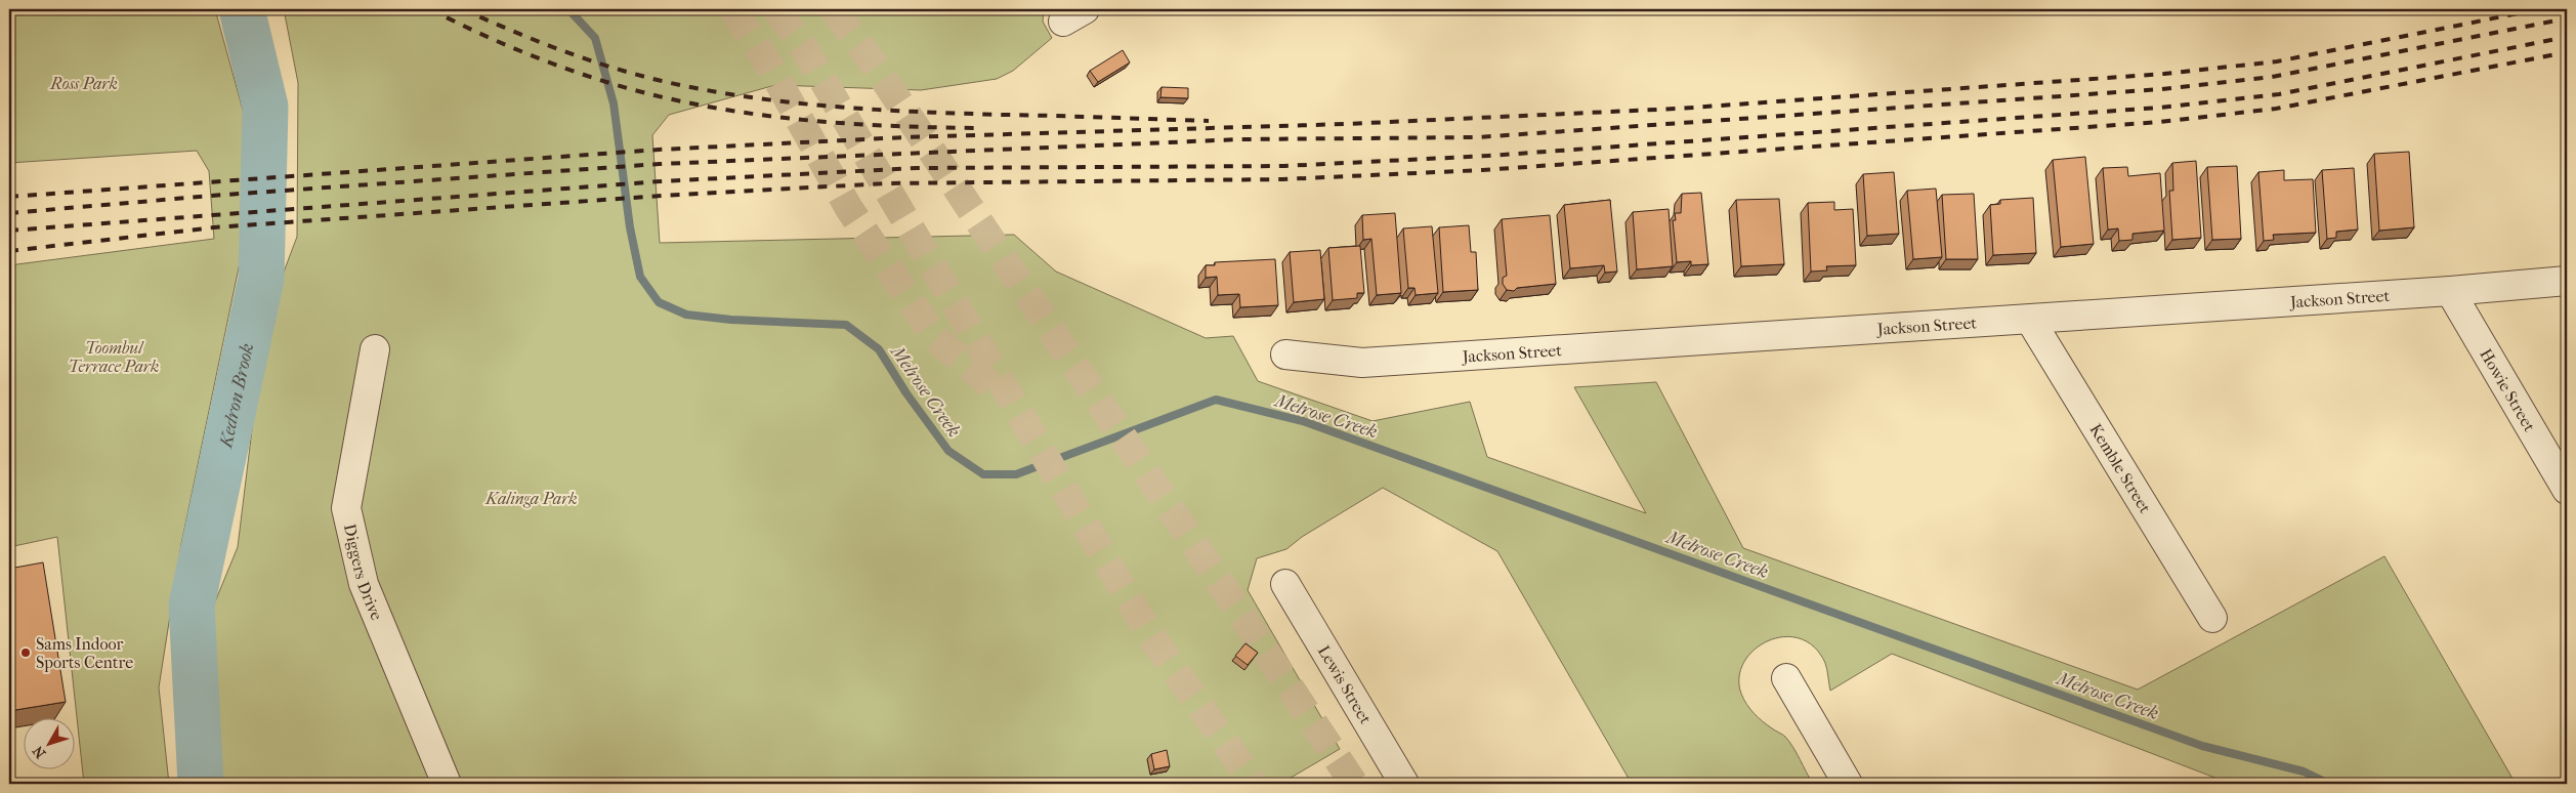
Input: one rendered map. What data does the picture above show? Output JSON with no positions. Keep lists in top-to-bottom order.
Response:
{
  "streets": {
    "street": [
      "Jackson Street",
      "Howie Street",
      "Kemble Street",
      "Diggers Drive",
      "Lewis Street"
    ]
  },
  "crossings": [
    ["Jackson Street", "Howie Street"],
    ["Jackson Street", "Kemble Street"]
  ],
  "water": ["Melrose Creek", "Kedron Brook"],
  "parks": ["Ross Park", "Toombul Terrace Park", "Kalinga Park"],
  "places": ["Sams Indoor Sports Centre"],
  "north": "bottom left"
}
